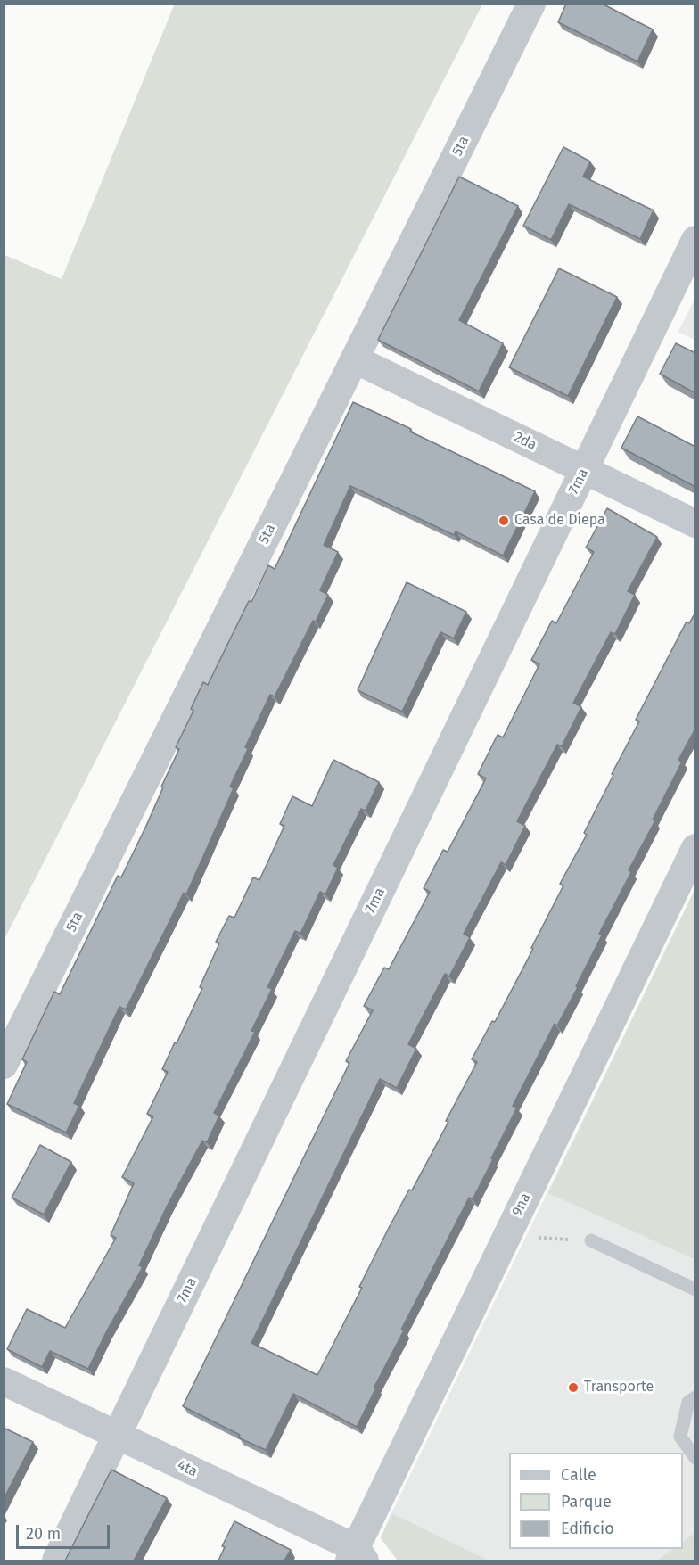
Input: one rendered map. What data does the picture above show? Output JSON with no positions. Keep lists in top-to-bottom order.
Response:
{
  "streets": {
    "street": [
      "5ta",
      "2da",
      "7ma",
      "9na",
      "4ta"
    ]
  },
  "crossings": [
    ["5ta", "2da"],
    ["2da", "7ma"],
    ["7ma", "4ta"],
    ["9na", "4ta"]
  ],
  "places": ["Casa de Diepa", "Transporte"],
  "legend": ["Calle", "Parque", "Edificio"],
  "scale_bar": "20 m"
}
